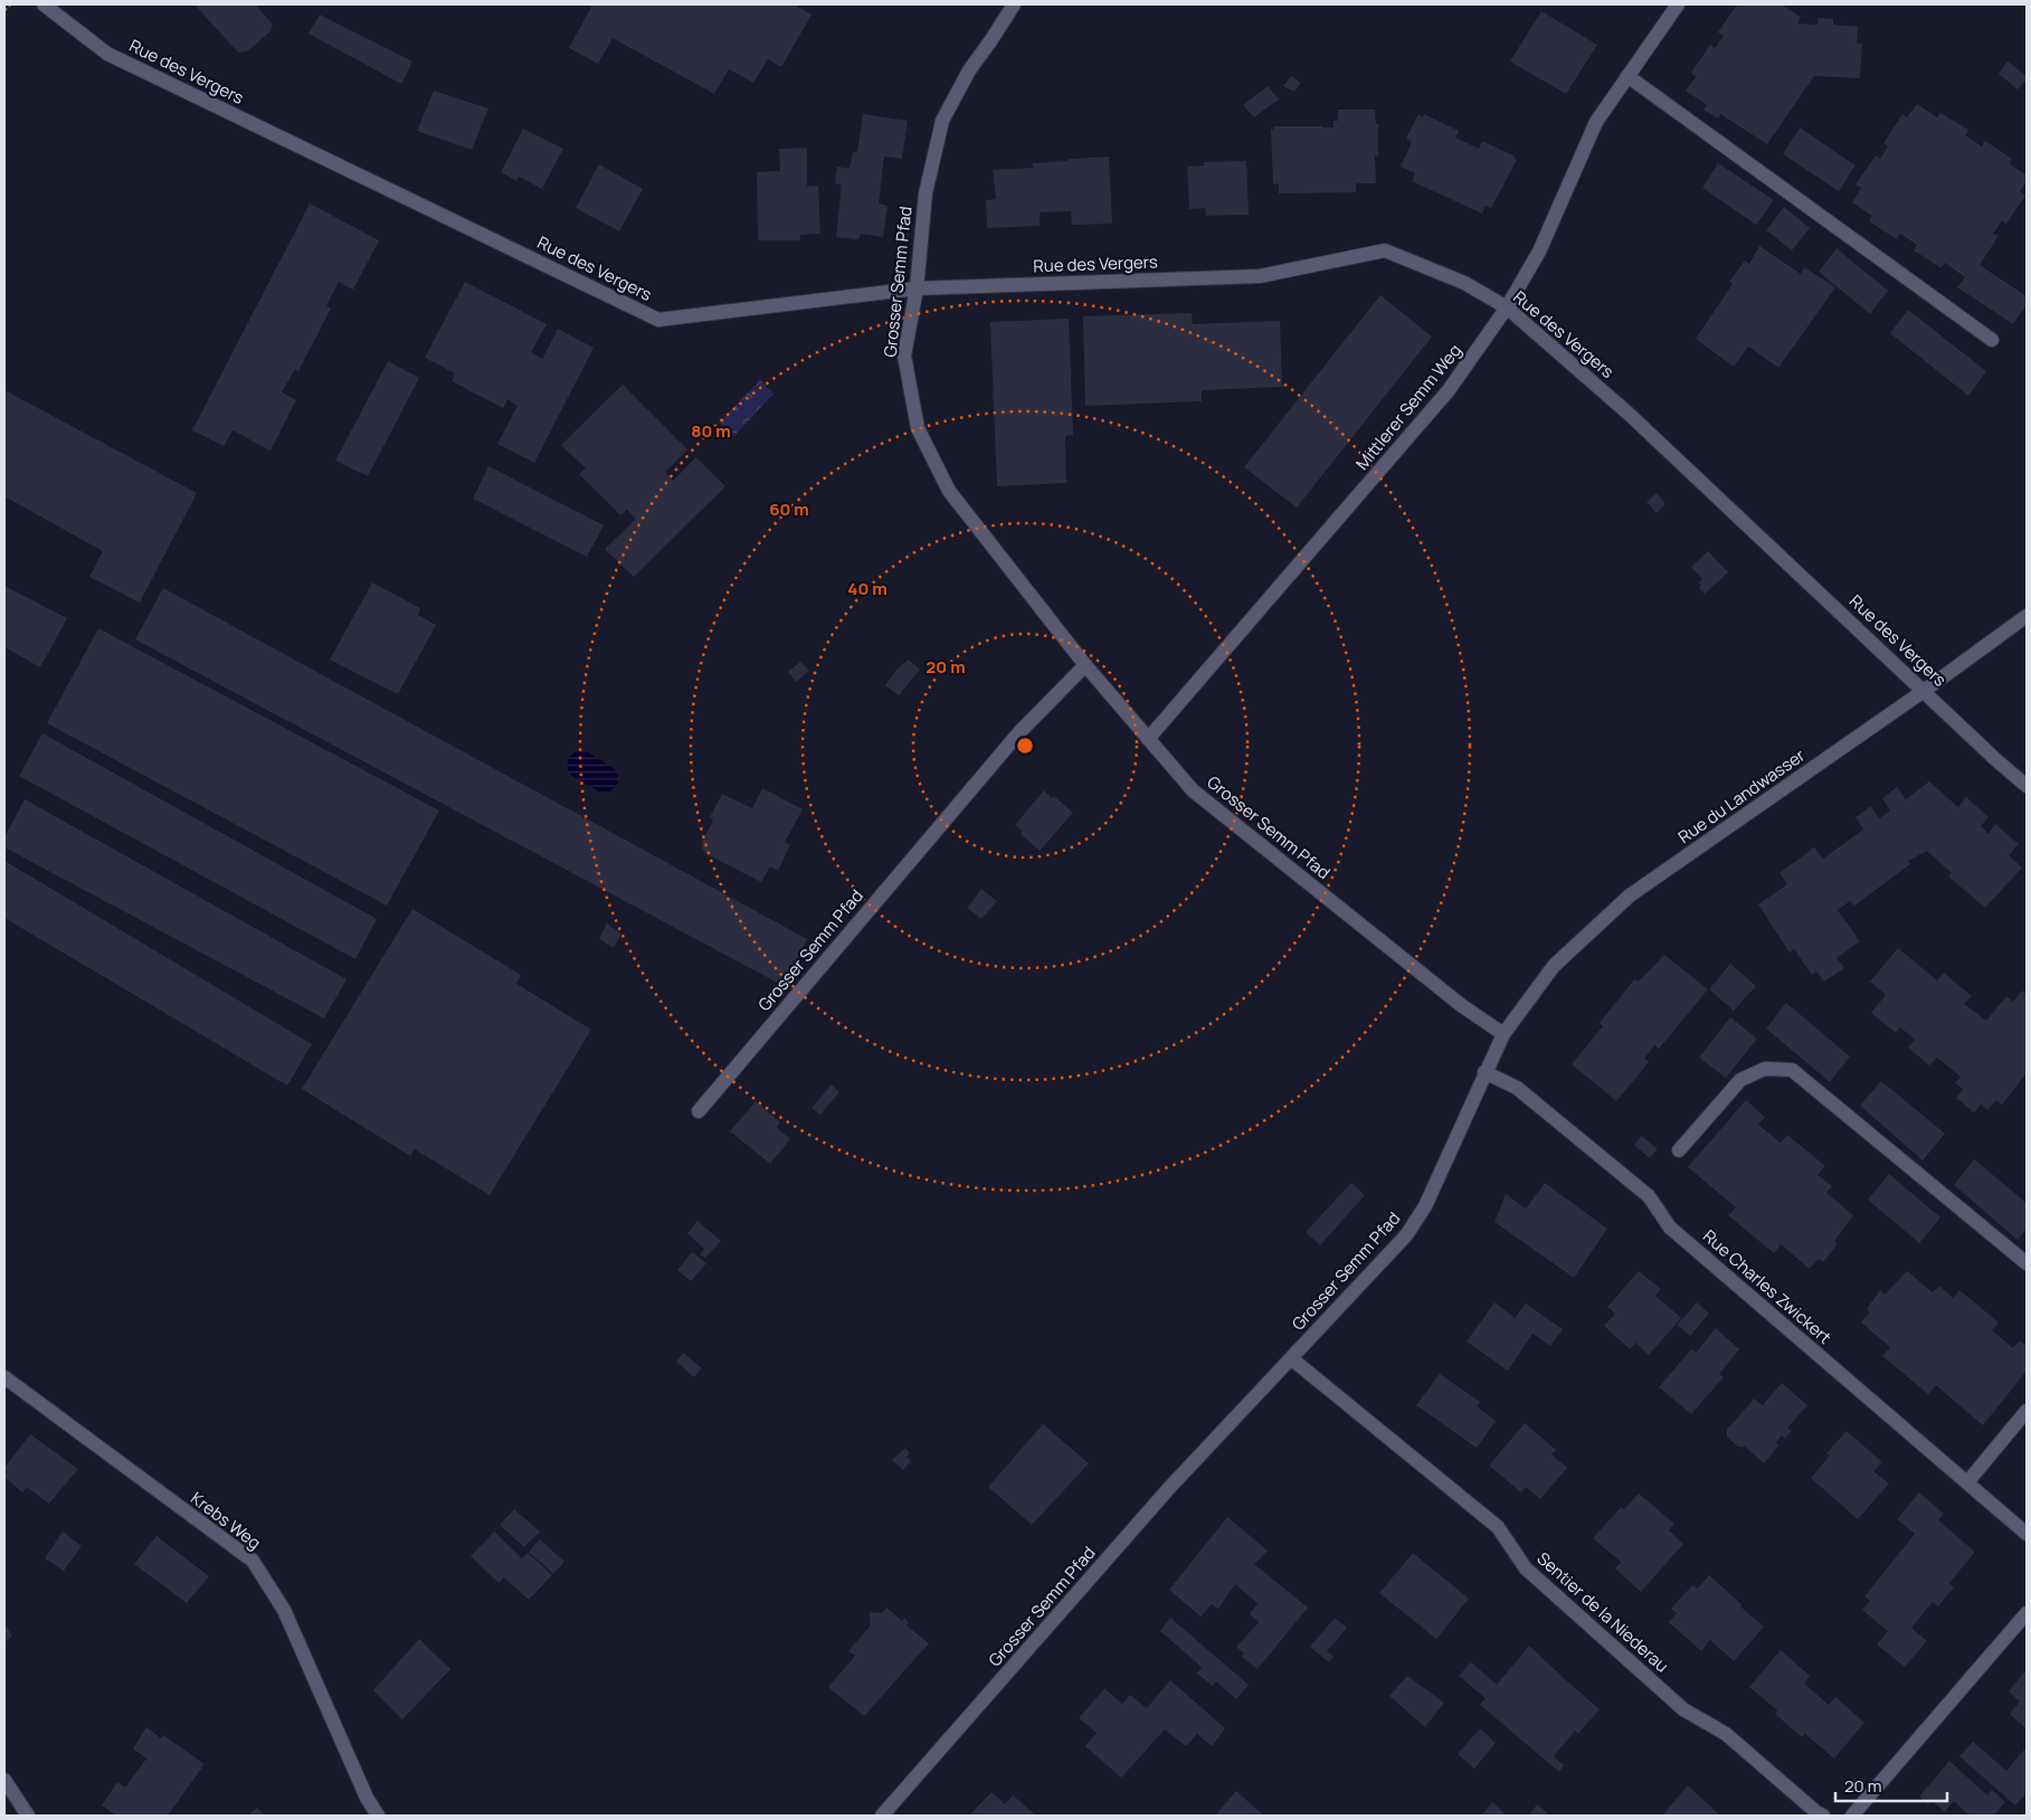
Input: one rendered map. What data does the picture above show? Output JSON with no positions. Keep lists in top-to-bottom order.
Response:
{
  "streets": {
    "street": [
      "Rue des Vergers",
      "Grosser Semm Pfad",
      "Mittlerer Semm Weg",
      "Rue du Landwasser",
      "Rue Charles Zwickert",
      "Krebs Weg",
      "Sentier de la Niederau"
    ]
  },
  "crossings": [
    ["Rue des Vergers", "Grosser Semm Pfad"],
    ["Rue des Vergers", "Mittlerer Semm Weg"],
    ["Rue des Vergers", "Rue du Landwasser"],
    ["Grosser Semm Pfad", "Mittlerer Semm Weg"],
    ["Grosser Semm Pfad", "Rue du Landwasser"],
    ["Grosser Semm Pfad", "Rue Charles Zwickert"],
    ["Grosser Semm Pfad", "Sentier de la Niederau"]
  ],
  "scale_bar": "20 m",
  "rings": [
    "80 m",
    "60 m",
    "40 m",
    "20 m"
  ]
}
